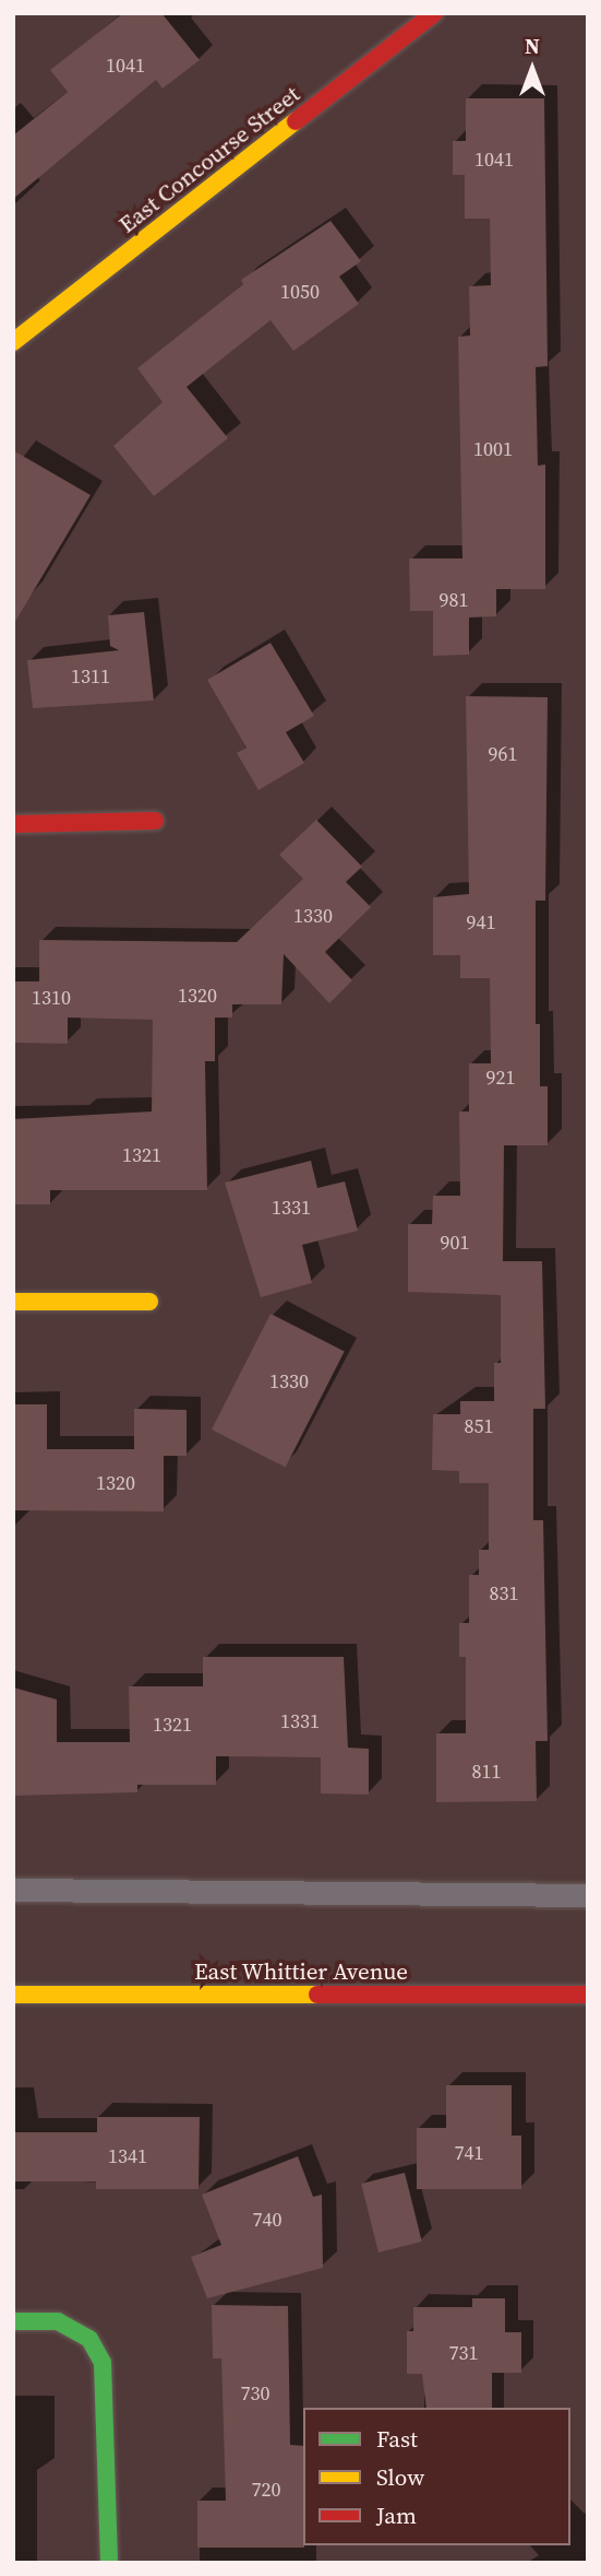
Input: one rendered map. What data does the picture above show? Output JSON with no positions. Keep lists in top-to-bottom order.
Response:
{
  "streets": {
    "street": ["East Concourse Street", "East Whittier Avenue"]
  },
  "house_numbers": [
    "1041",
    "1041",
    "1050",
    "1001",
    "981",
    "1311",
    "961",
    "1330",
    "941",
    "1320",
    "1310",
    "921",
    "1321",
    "1331",
    "901",
    "1330",
    "851",
    "1320",
    "831",
    "1331",
    "1321",
    "811",
    "741",
    "1341",
    "740",
    "731",
    "730",
    "720"
  ],
  "legend": ["Fast", "Slow", "Jam"],
  "north": "top"
}
